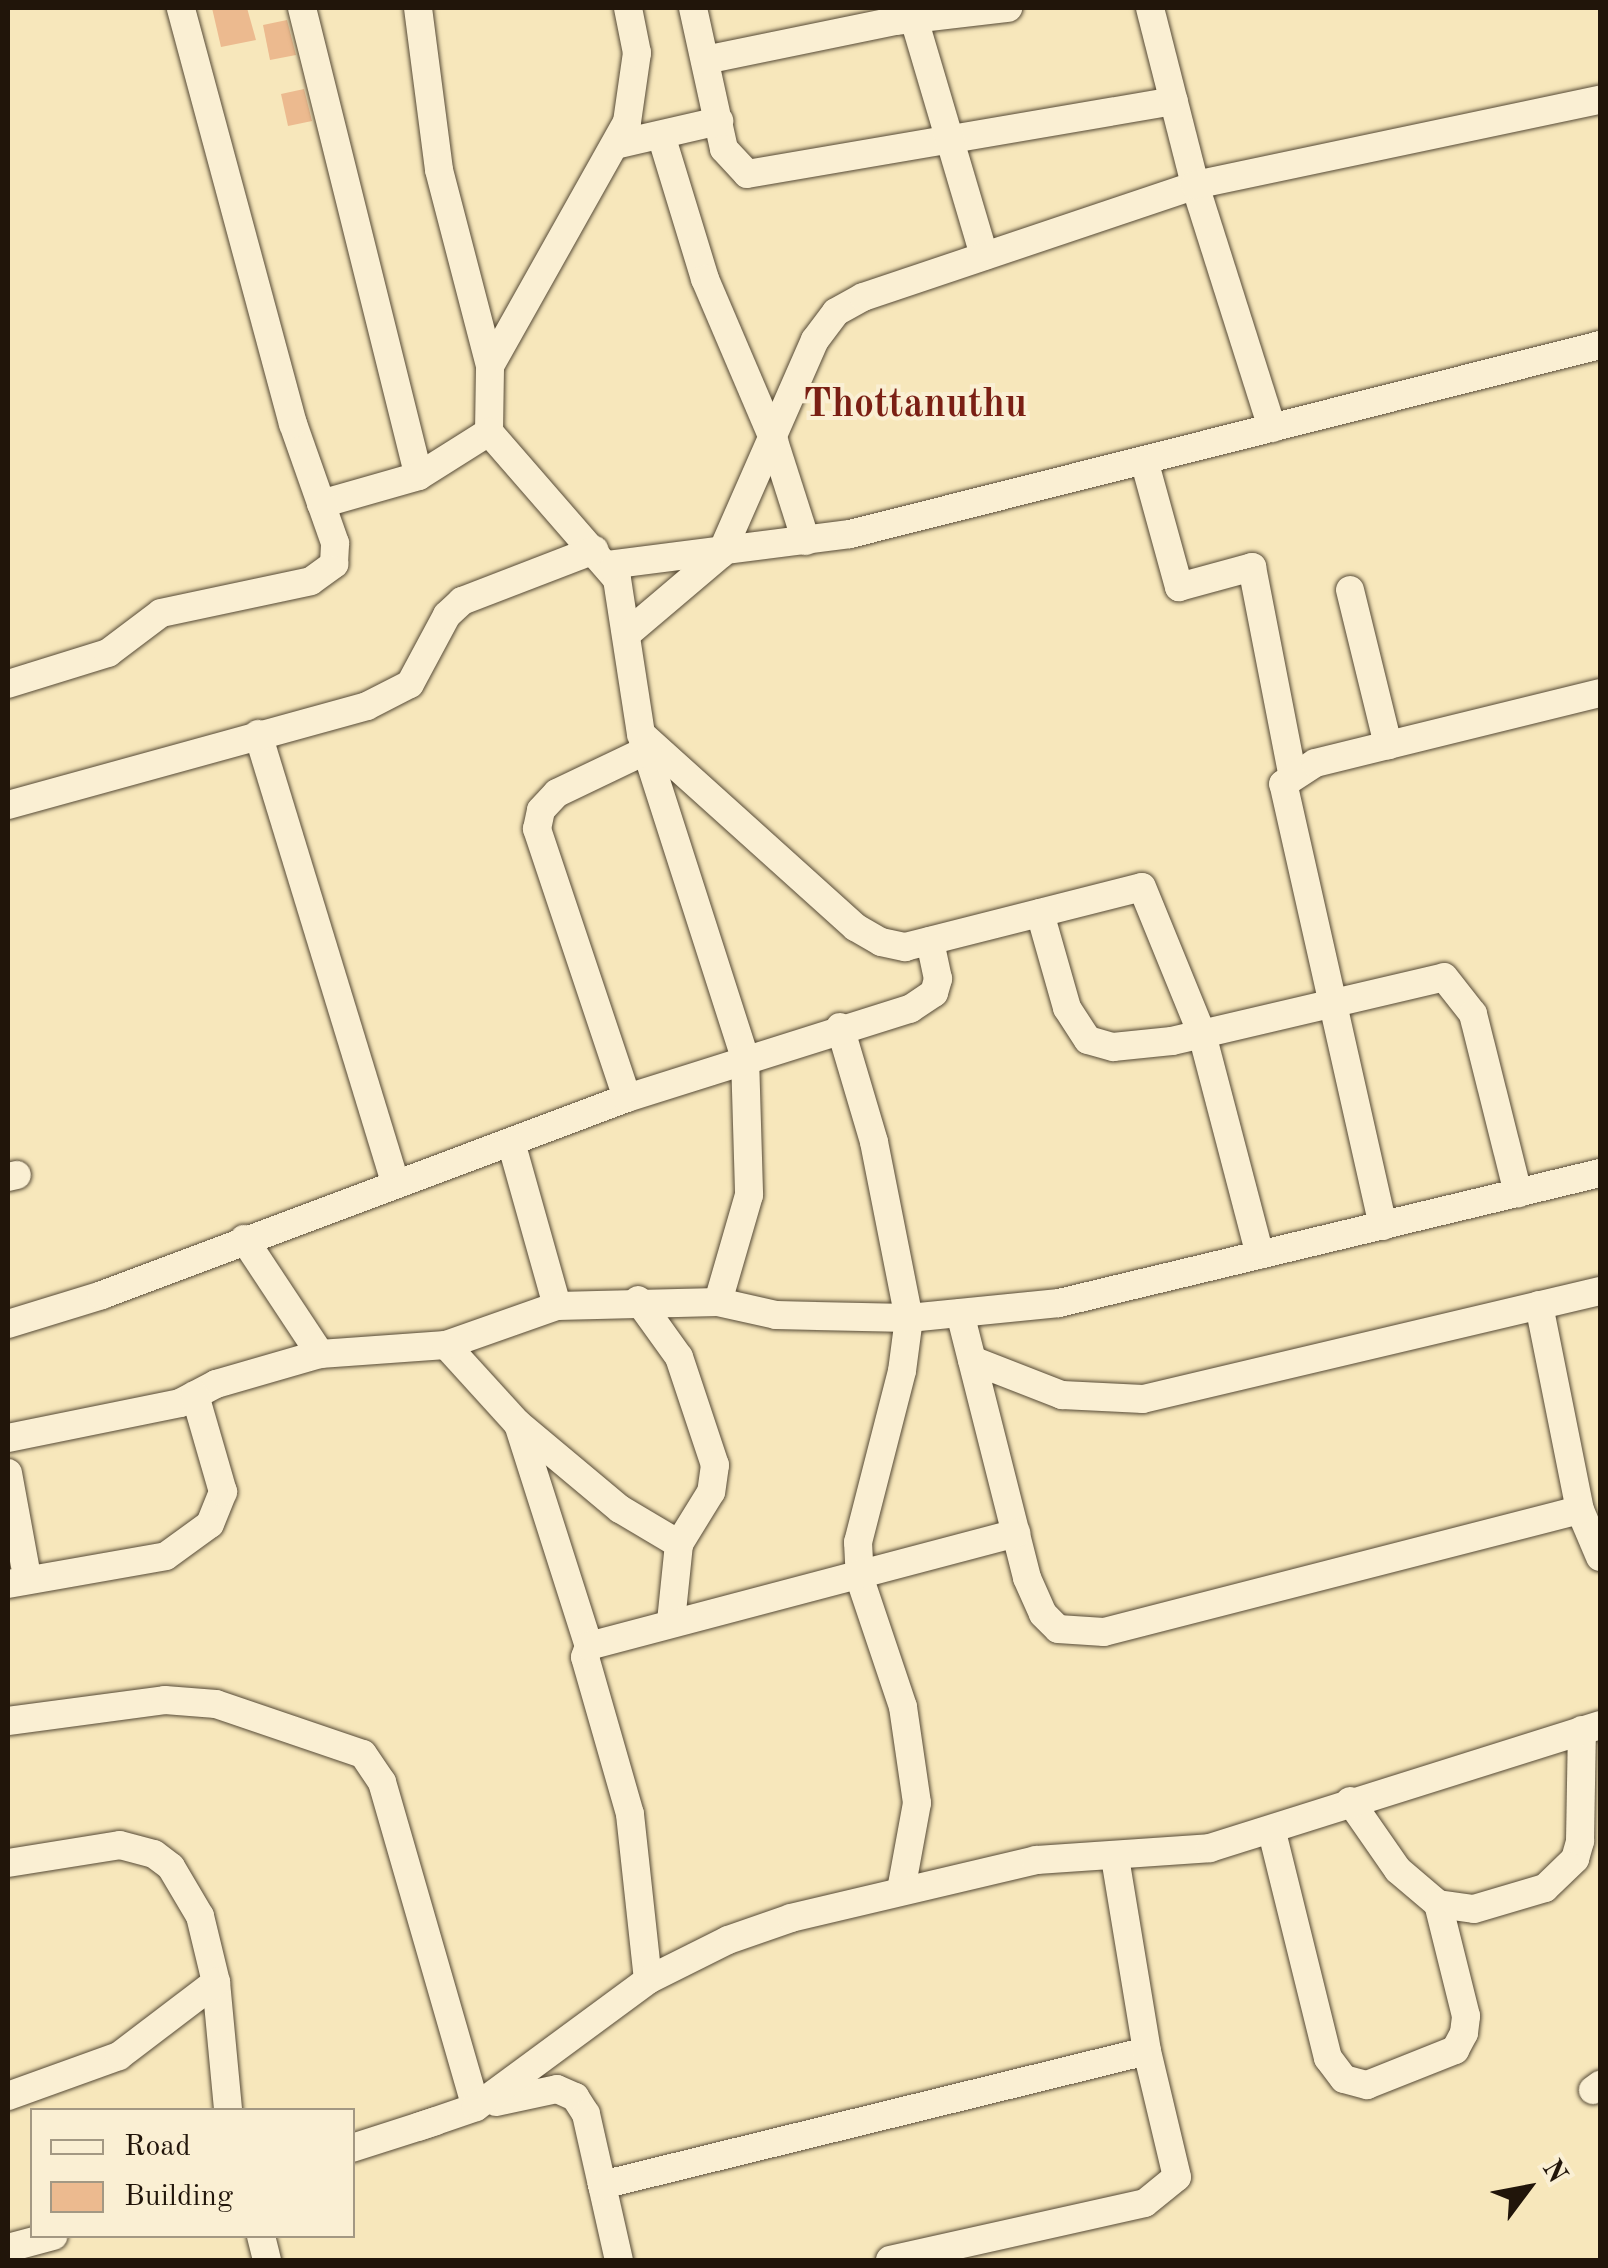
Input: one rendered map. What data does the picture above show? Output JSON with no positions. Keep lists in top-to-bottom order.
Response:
{
  "districts": ["Thottanuthu"],
  "legend": ["Road", "Building"],
  "north": "top right"
}
